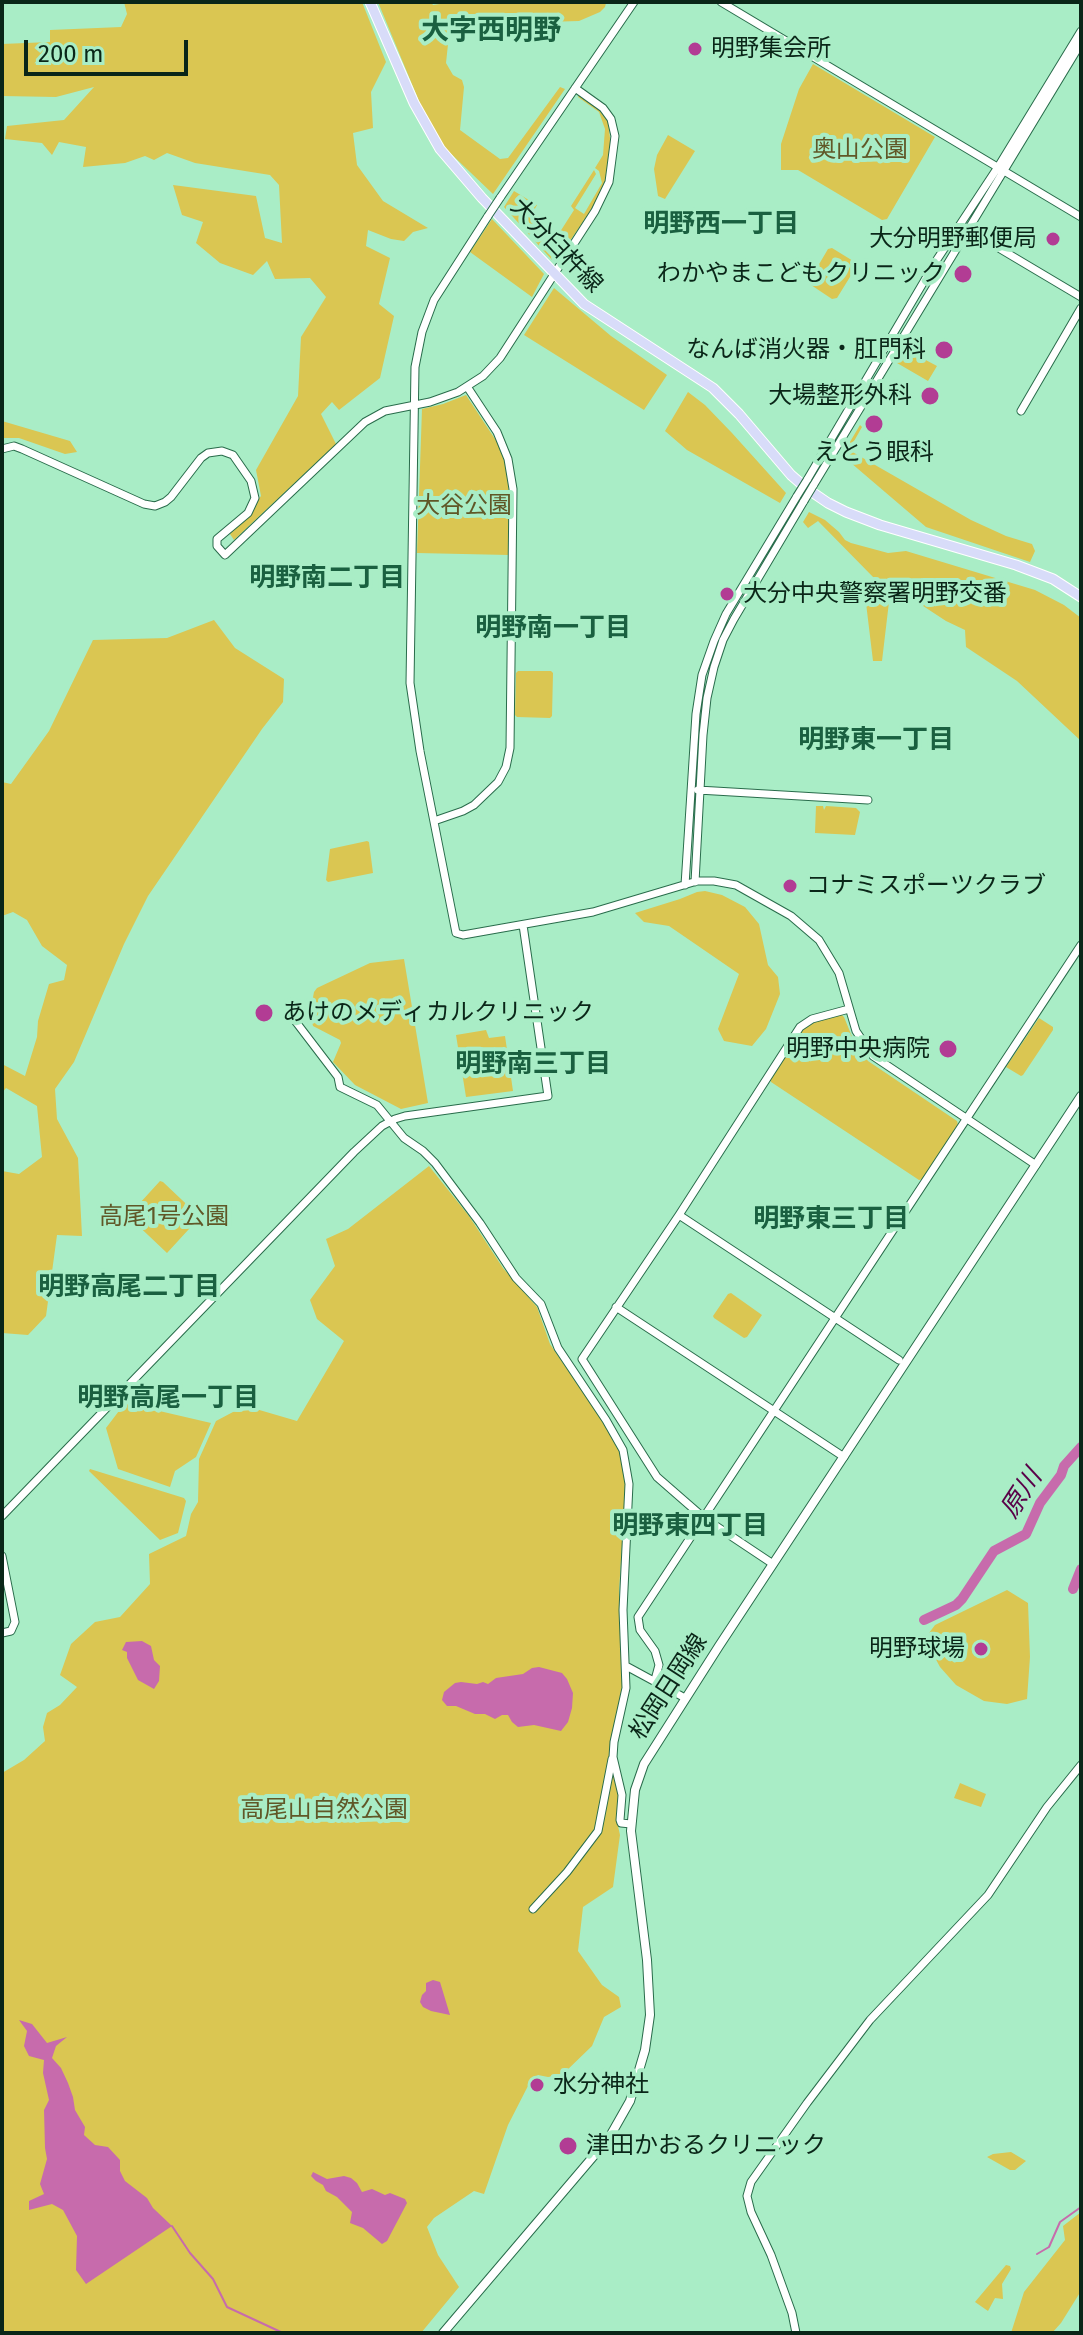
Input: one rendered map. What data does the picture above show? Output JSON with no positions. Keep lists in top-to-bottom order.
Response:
{
  "streets": {
    "main road": ["大分臼杵線", "松岡日岡線"]
  },
  "districts": [
    "大字西明野",
    "明野西一丁目",
    "明野南二丁目",
    "明野南一丁目",
    "明野東一丁目",
    "明野南三丁目",
    "明野東三丁目",
    "明野高尾二丁目",
    "明野高尾一丁目",
    "明野東四丁目"
  ],
  "water": ["原川"],
  "parks": [
    "奥山公園",
    "大谷公園",
    "高尾1号公園",
    "高尾山自然公園"
  ],
  "places": [
    "明野集会所",
    "大分明野郵便局",
    "わかやまこどもクリニック",
    "なんば消火器・肛門科",
    "大場整形外科",
    "えとう眼科",
    "大分中央警察署明野交番",
    "コナミスポーツクラブ",
    "あけのメディカルクリニック",
    "明野中央病院",
    "明野球場",
    "水分神社",
    "津田かおるクリニック"
  ],
  "scale_bar": "200 m"
}
